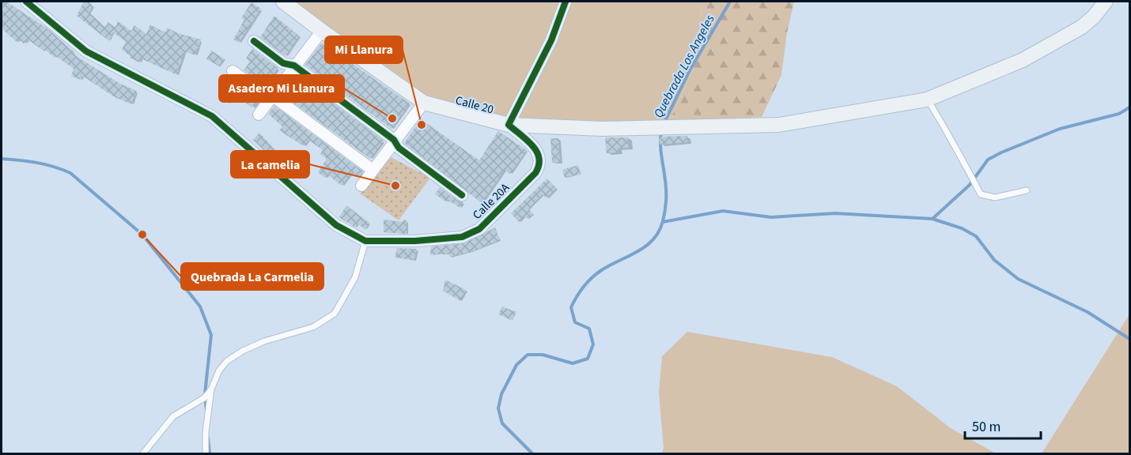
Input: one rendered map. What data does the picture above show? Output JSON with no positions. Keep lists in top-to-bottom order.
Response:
{
  "streets": {
    "main road": ["Calle 20"],
    "street": ["Calle 20A"]
  },
  "crossings": [
    ["Calle 20", "Calle 20A"]
  ],
  "water": ["Quebrada Los Angeles"],
  "places": [
    "Asadero Mi Llanura",
    "Mi Llanura",
    "La camelia",
    "Quebrada La Carmelia"
  ],
  "scale_bar": "50 m"
}
